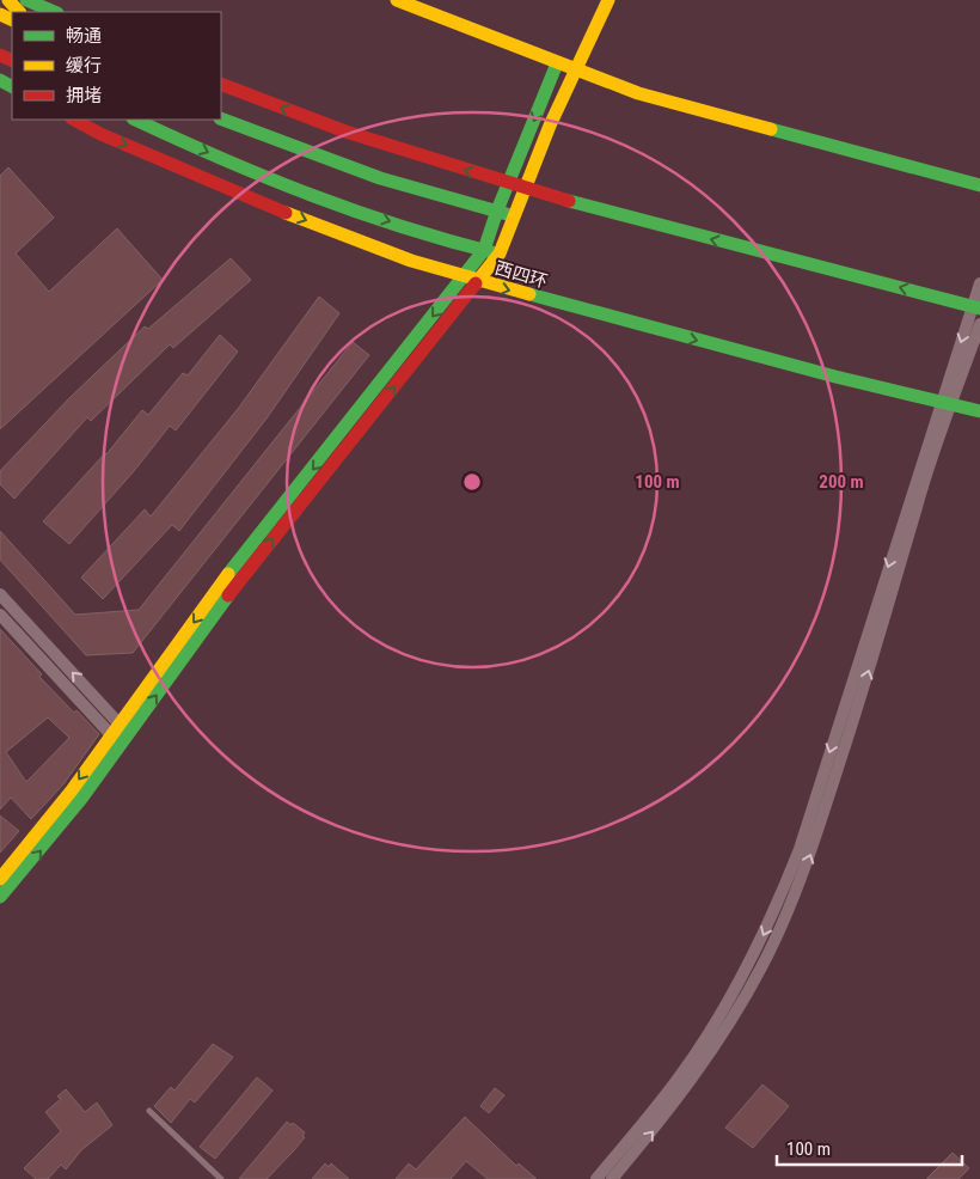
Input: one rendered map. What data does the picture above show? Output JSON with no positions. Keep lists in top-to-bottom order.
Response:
{
  "streets": {
    "main road": ["西四环"]
  },
  "legend": ["畅通", "缓行", "拥堵"],
  "scale_bar": "100 m",
  "rings": ["100 m", "200 m"]
}
